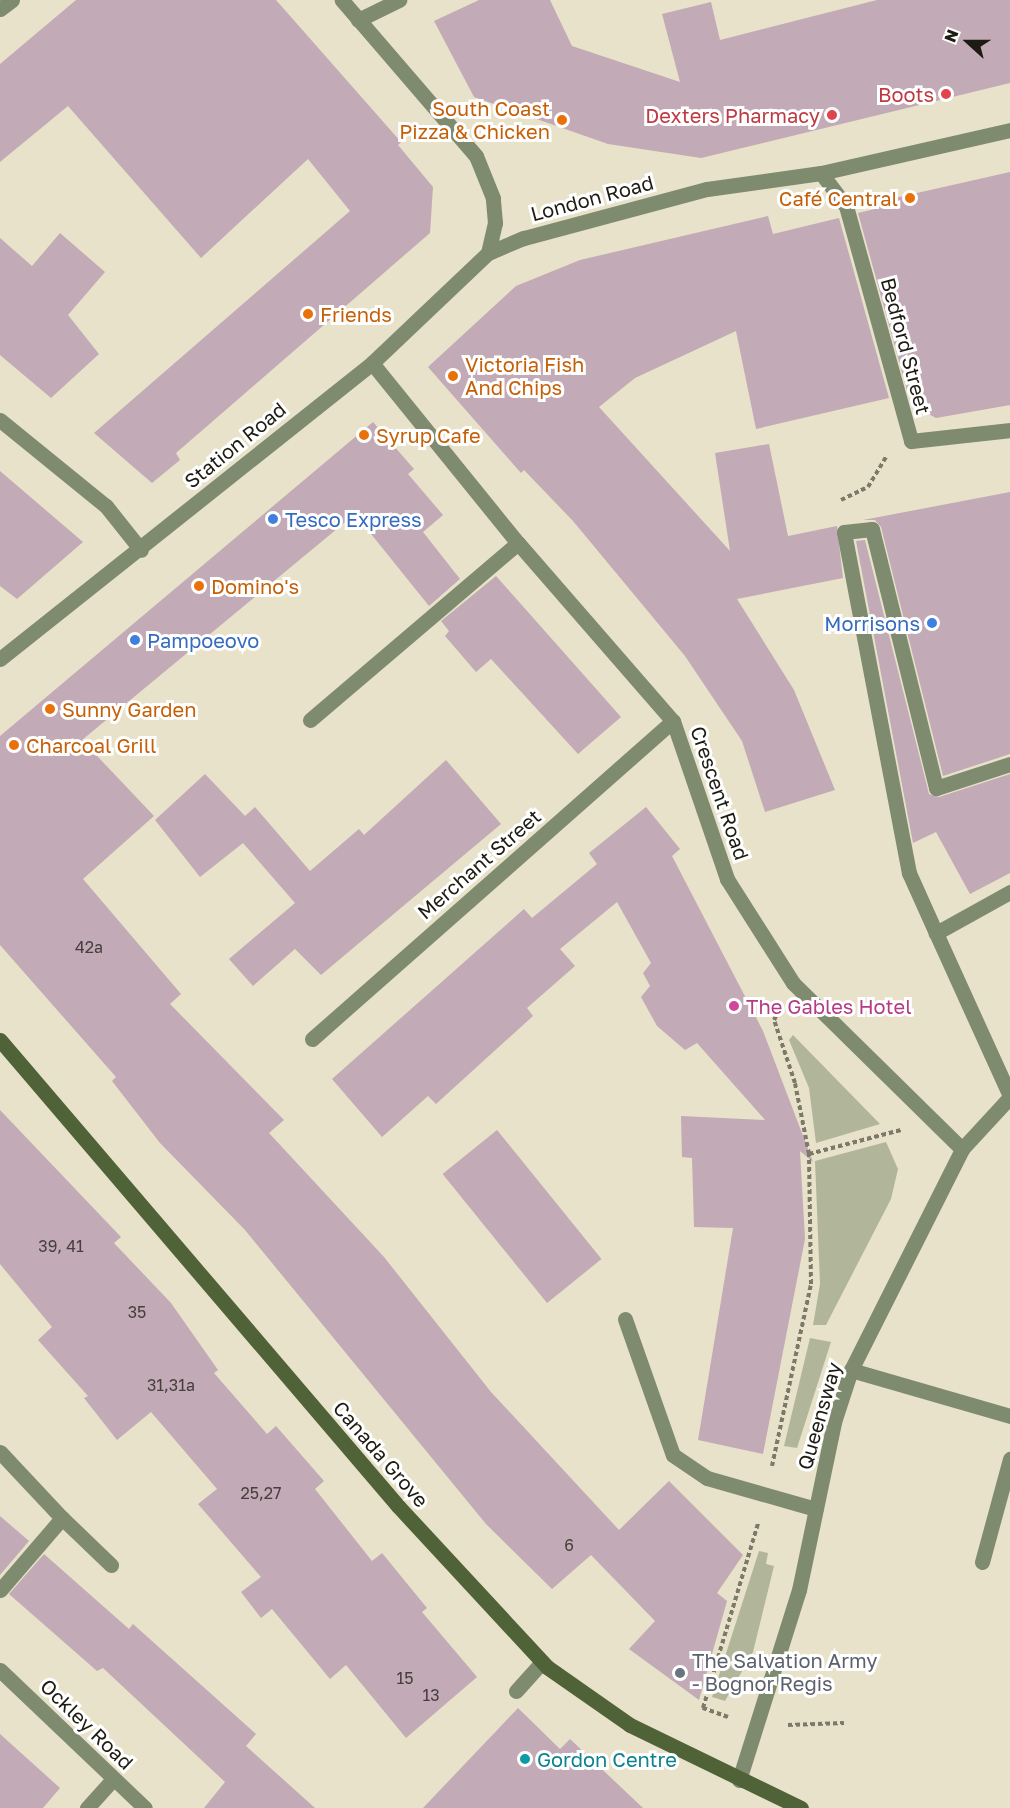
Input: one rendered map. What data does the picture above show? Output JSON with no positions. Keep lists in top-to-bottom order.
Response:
{
  "streets": {
    "main road": ["Canada Grove"],
    "street": [
      "London Road",
      "Bedford Street",
      "Station Road",
      "Crescent Road",
      "Merchant Street",
      "Queensway",
      "Ockley Road"
    ]
  },
  "crossings": [
    ["London Road", "Bedford Street"],
    ["London Road", "Station Road"],
    ["Station Road", "Crescent Road"],
    ["Crescent Road", "Merchant Street"],
    ["Crescent Road", "Queensway"],
    ["Queensway", "Canada Grove"]
  ],
  "places": [
    "Boots",
    "Dexters Pharmacy",
    "South Coast Pizza & Chicken",
    "Café Central",
    "Friends",
    "Victoria Fish And Chips",
    "Syrup Cafe",
    "Tesco Express",
    "Domino's",
    "Morrisons",
    "Pampoeovo",
    "Sunny Garden",
    "Charcoal Grill",
    "The Gables Hotel",
    "The Salvation Army - Bognor Regis",
    "Gordon Centre"
  ],
  "house_numbers": [
    "42a",
    "39, 41",
    "35",
    "31,31a",
    "25,27",
    "6",
    "15",
    "13"
  ],
  "north": "left"
}
